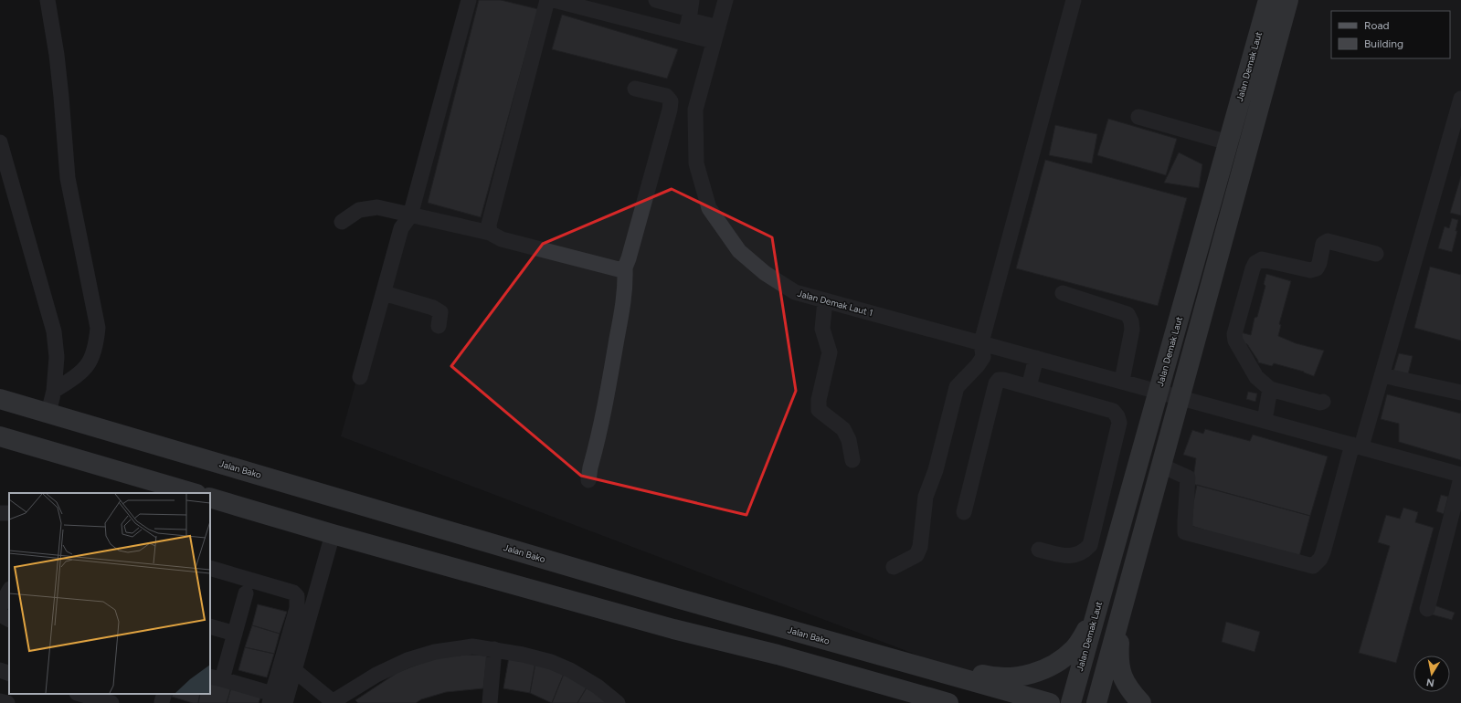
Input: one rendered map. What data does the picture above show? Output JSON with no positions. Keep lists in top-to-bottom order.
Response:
{
  "streets": {
    "main road": ["Jalan Demak Laut", "Jalan Bako"],
    "street": ["Jalan Demak Laut 1"]
  },
  "crossings": [
    ["Jalan Demak Laut", "Jalan Demak Laut 1"]
  ],
  "legend": ["Road", "Building"],
  "north": "bottom"
}
